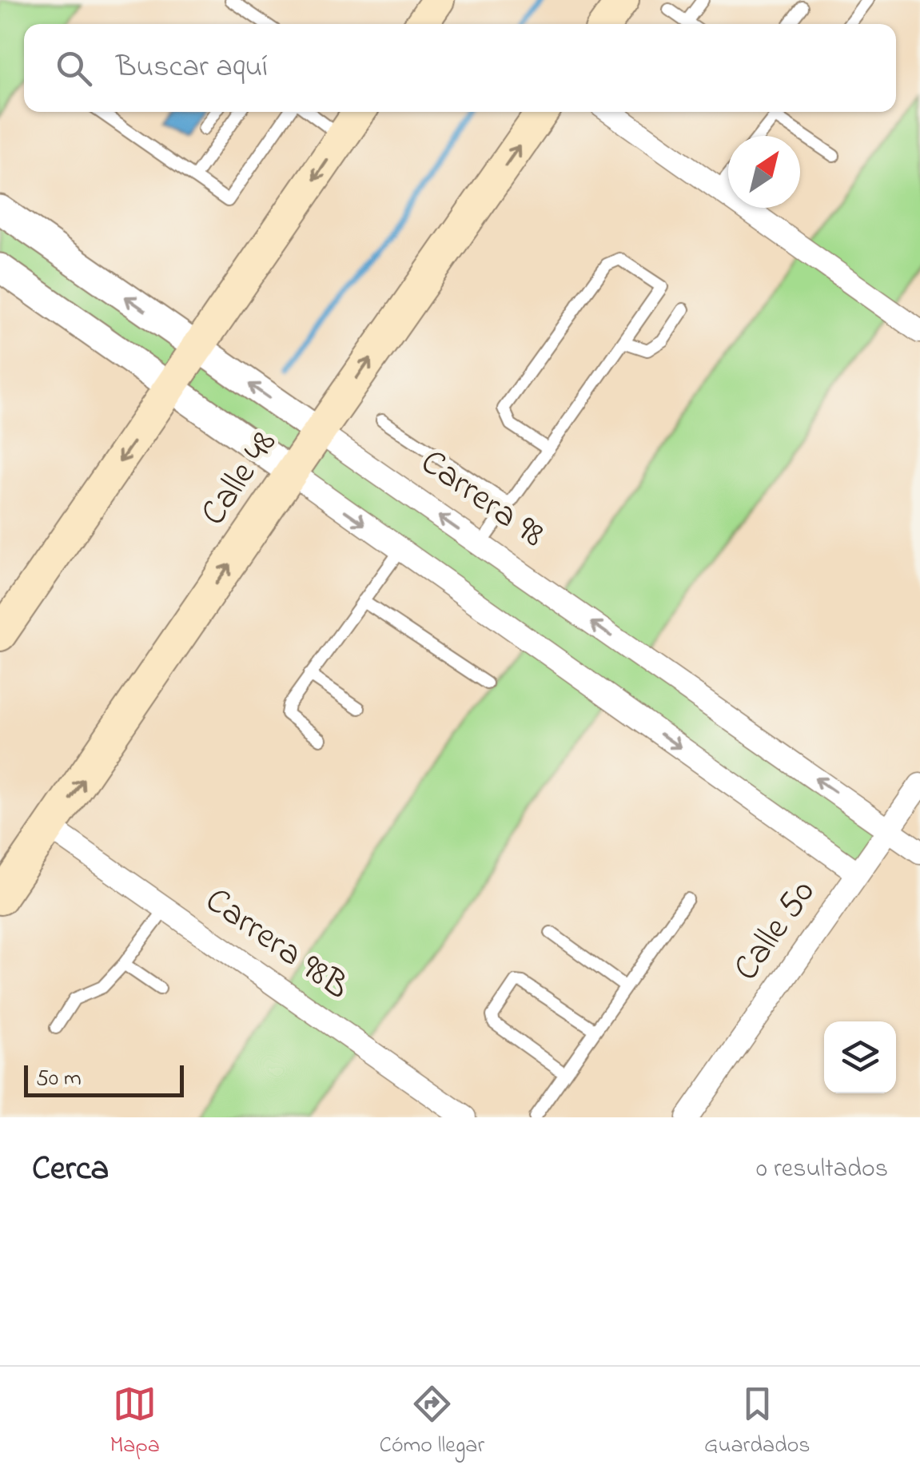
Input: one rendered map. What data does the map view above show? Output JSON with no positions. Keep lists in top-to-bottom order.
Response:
{
  "streets": {
    "main road": ["Calle 48"],
    "street": ["Carrera 98", "Calle 50", "Carrera 98B"]
  },
  "crossings": [
    ["Calle 48", "Carrera 98"],
    ["Calle 48", "Carrera 98B"],
    ["Carrera 98", "Calle 50"]
  ],
  "scale_bar": "50 m",
  "north": "top right",
  "page": {
    "search": "Buscar aquí",
    "scale": "50 m",
    "heading": ["Cerca", "0 resultados"],
    "nav": ["Mapa", "Cómo llegar", "Guardados"]
  }
}
